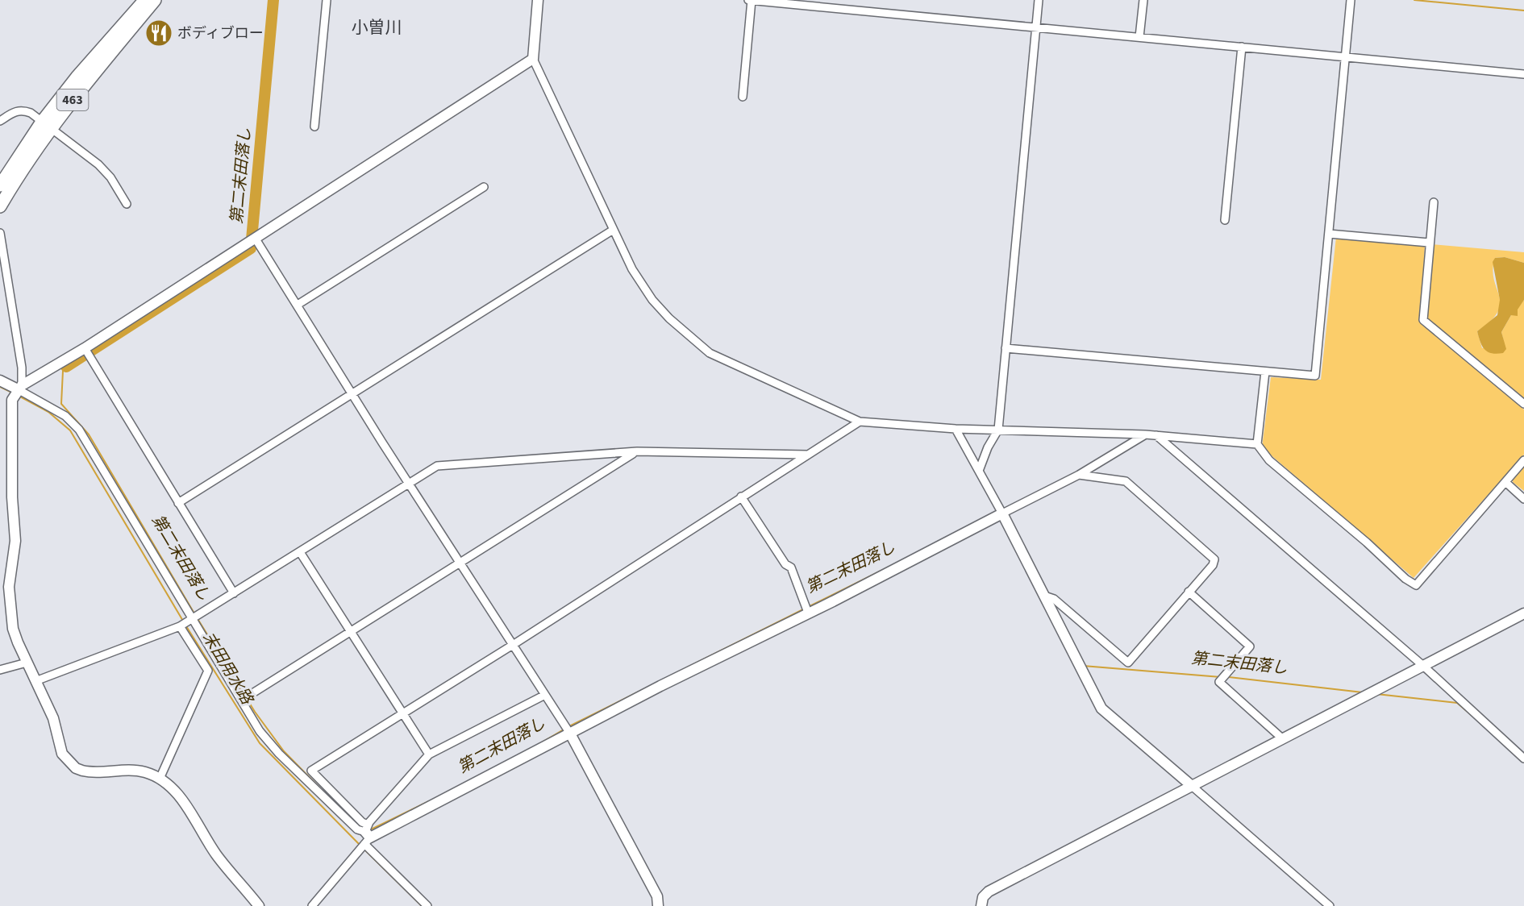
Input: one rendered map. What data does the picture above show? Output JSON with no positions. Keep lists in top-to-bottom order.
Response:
{
  "streets": {
    "highway": ["463"]
  },
  "districts": ["小曽川"],
  "water": ["第二末田落し", "末田用水路"],
  "places": {
    "restaurant": ["ボディブロー"]
  }
}
